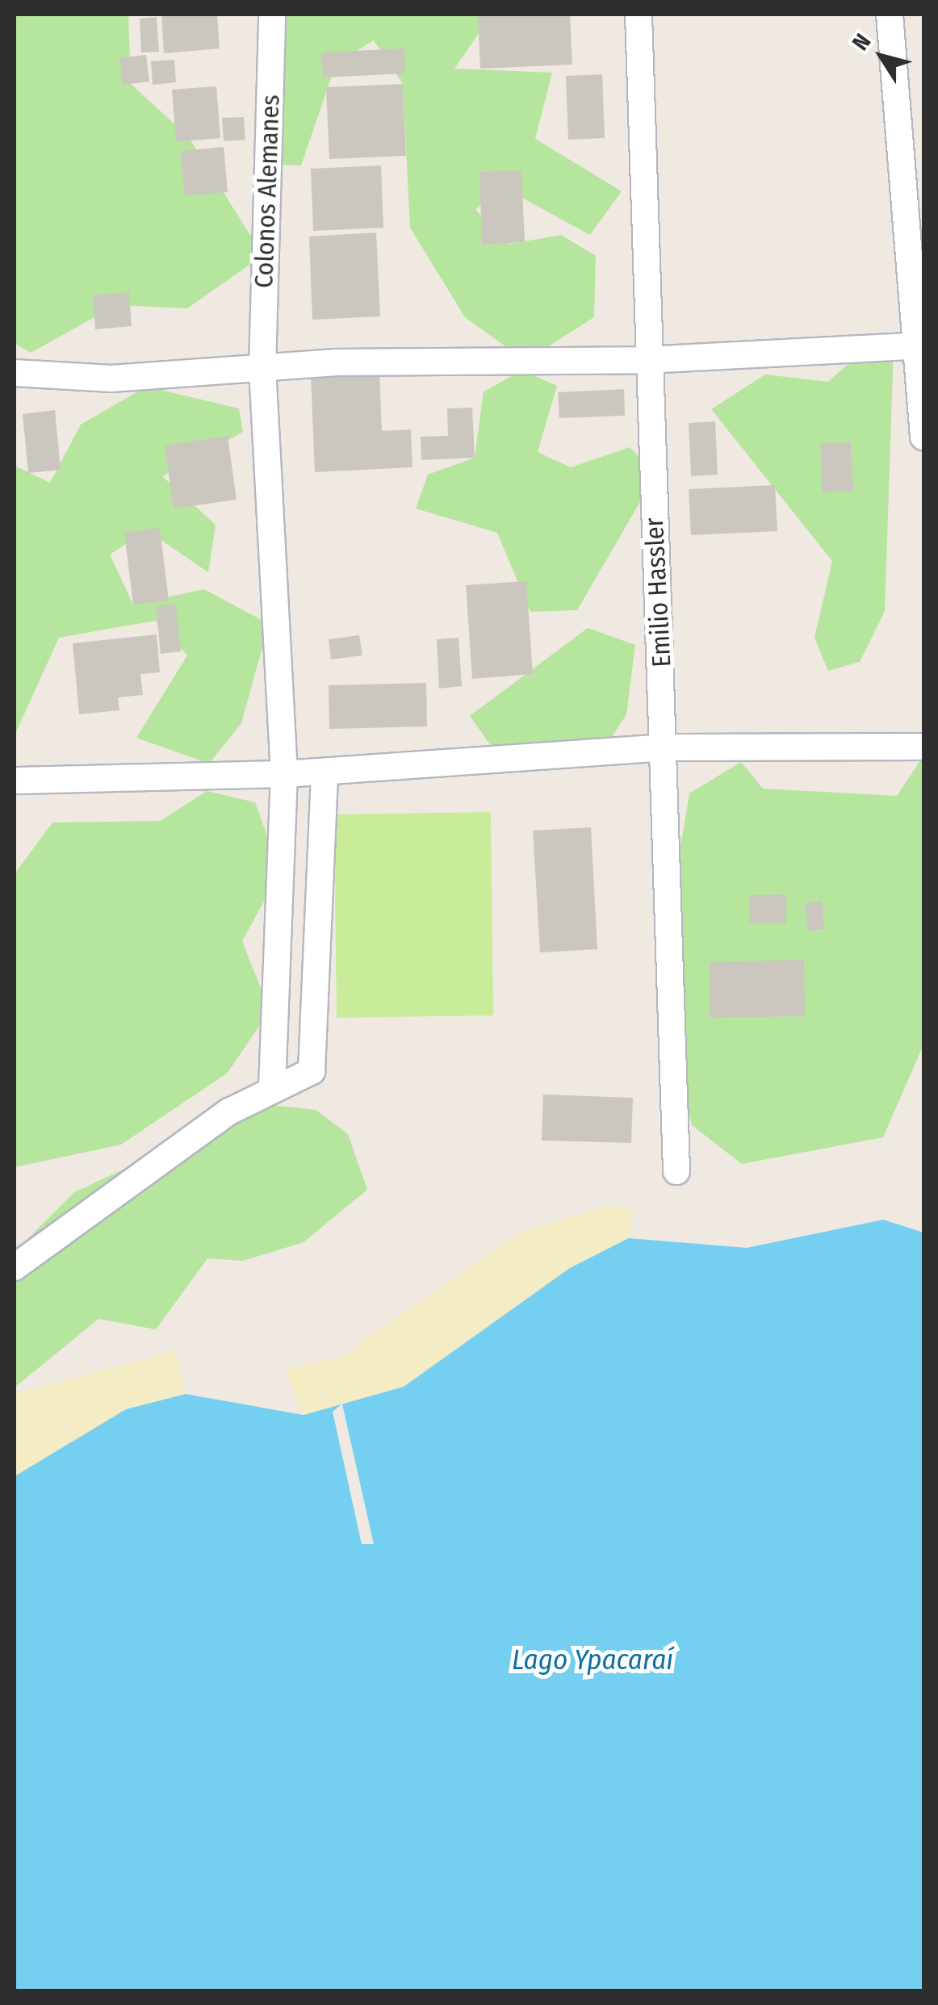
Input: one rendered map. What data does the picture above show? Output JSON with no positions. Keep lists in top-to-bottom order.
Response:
{
  "streets": {
    "street": ["Colonos Alemanes", "Emilio Hassler"]
  },
  "water": ["Lago Ypacaraí"],
  "north": "top left"
}
